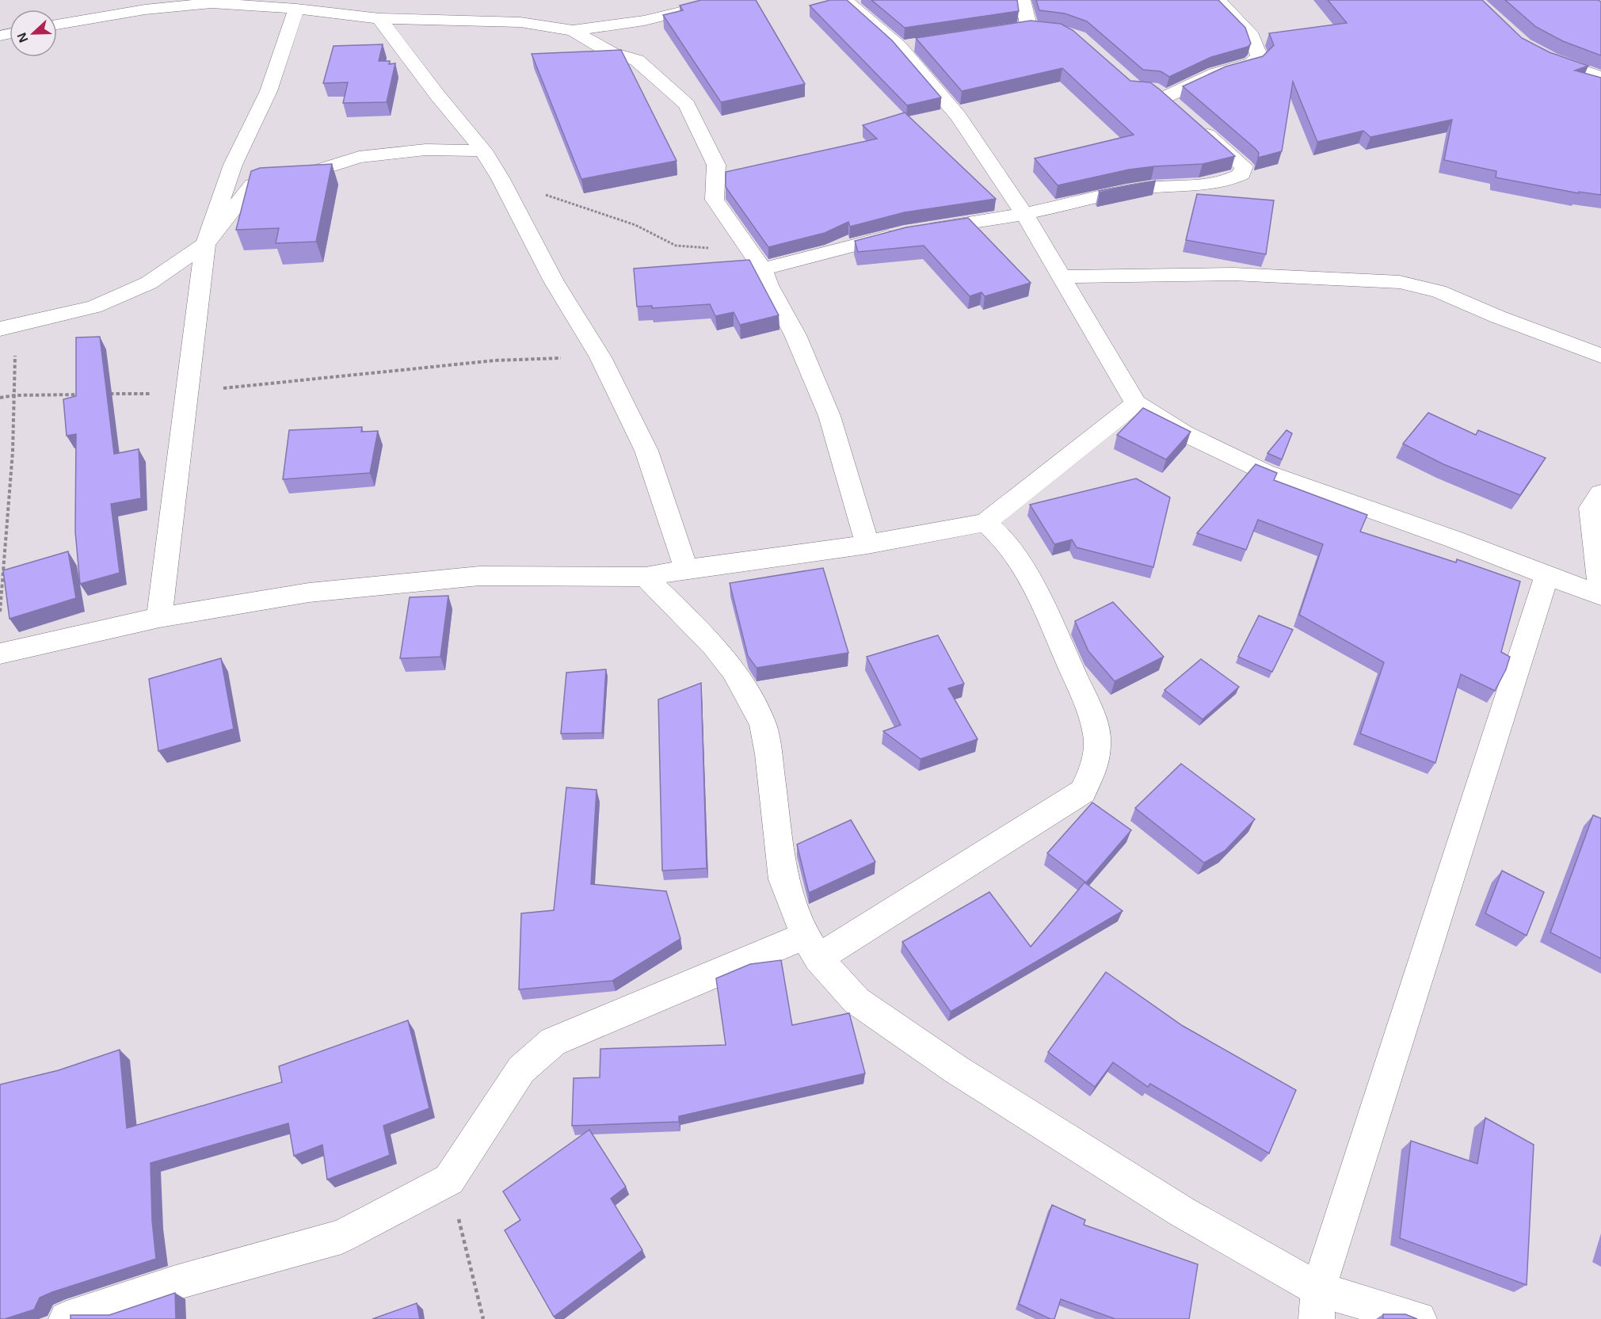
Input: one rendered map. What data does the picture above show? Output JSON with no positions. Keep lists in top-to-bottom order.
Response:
{
  "north": "left"
}
